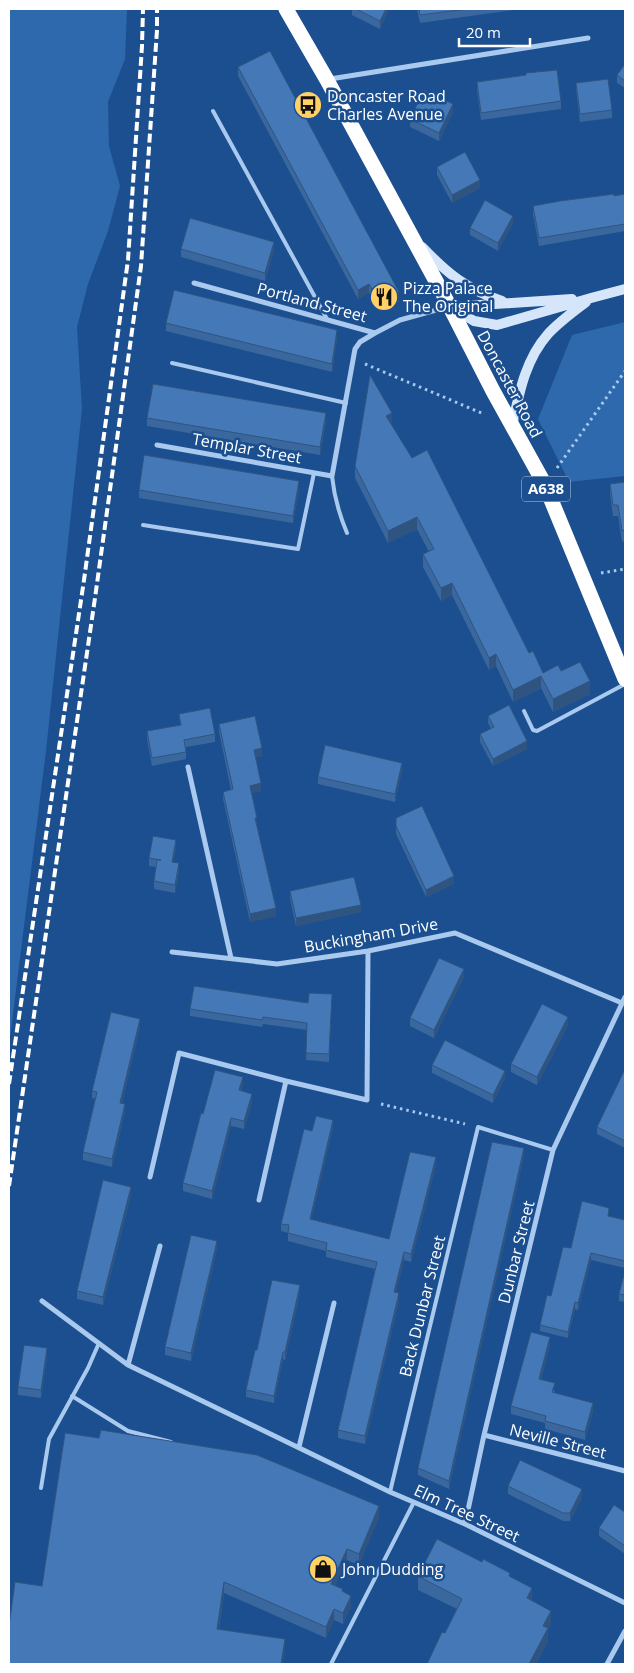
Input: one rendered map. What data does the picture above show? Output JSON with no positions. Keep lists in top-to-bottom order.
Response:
{
  "streets": {
    "highway": ["Doncaster Road", "A638"],
    "street": [
      "Portland Street",
      "Templar Street",
      "Buckingham Drive",
      "Dunbar Street",
      "Neville Street",
      "Elm Tree Street"
    ],
    "lane": ["Back Dunbar Street"]
  },
  "crossings": [
    ["Portland Street", "Doncaster Road"],
    ["Buckingham Drive", "Dunbar Street"],
    ["Dunbar Street", "Neville Street"],
    ["Dunbar Street", "Elm Tree Street"],
    ["Back Dunbar Street", "Elm Tree Street"]
  ],
  "places": {
    "bus stop": ["Doncaster Road Charles Avenue"],
    "restaurant": ["Pizza Palace The Original"],
    "shop": ["John Dudding"]
  },
  "scale_bar": "20 m"
}
